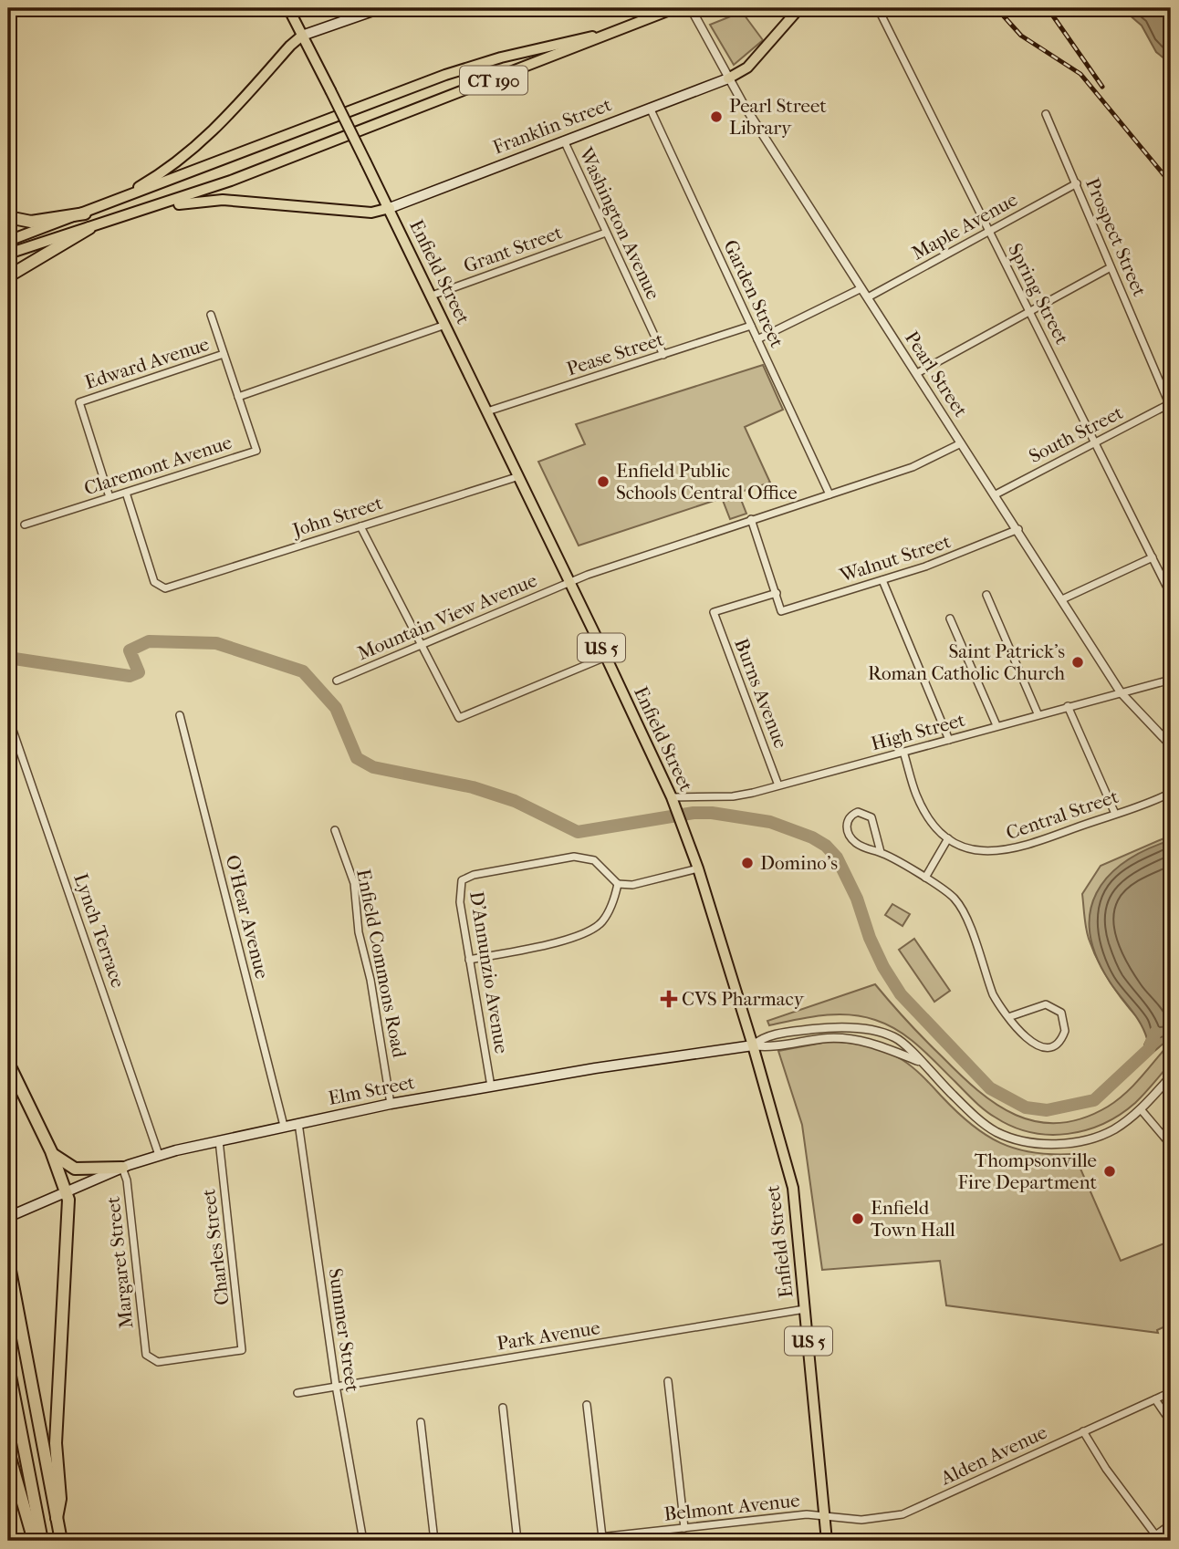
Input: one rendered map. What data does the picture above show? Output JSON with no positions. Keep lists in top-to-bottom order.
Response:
{
  "streets": {
    "main road": [
      "CT 190",
      "Franklin Street",
      "Enfield Street",
      "US 5",
      "Elm Street"
    ],
    "street": [
      "Washington Avenue",
      "Maple Avenue",
      "Prospect Street",
      "Grant Street",
      "Garden Street",
      "Spring Street",
      "Pease Street",
      "Edward Avenue",
      "Pearl Street",
      "South Street",
      "Claremont Avenue",
      "John Street",
      "Walnut Street",
      "Mountain View Avenue",
      "Burns Avenue",
      "High Street",
      "Central Street",
      "O'Hear Avenue",
      "Lynch Terrace",
      "Enfield Commons Road",
      "D'Annunzio Avenue",
      "Charles Street",
      "Margaret Street",
      "Summer Street",
      "Park Avenue",
      "Alden Avenue",
      "Belmont Avenue"
    ]
  },
  "crossings": [
    ["Franklin Street", "Washington Avenue"],
    ["Franklin Street", "Enfield Street"],
    ["Franklin Street", "Garden Street"],
    ["Franklin Street", "Pearl Street"],
    ["Washington Avenue", "Grant Street"],
    ["Washington Avenue", "Pease Street"],
    ["Maple Avenue", "Prospect Street"],
    ["Maple Avenue", "Spring Street"],
    ["Maple Avenue", "Pearl Street"],
    ["Prospect Street", "South Street"],
    ["Grant Street", "Enfield Street"],
    ["Enfield Street", "Pease Street"],
    ["Enfield Street", "John Street"],
    ["Enfield Street", "Mountain View Avenue"],
    ["Enfield Street", "High Street"],
    ["Enfield Street", "Elm Street"],
    ["Enfield Street", "Park Avenue"],
    ["Enfield Street", "Alden Avenue"],
    ["Enfield Street", "Belmont Avenue"],
    ["Garden Street", "Pease Street"],
    ["Garden Street", "Mountain View Avenue"],
    ["Spring Street", "South Street"],
    ["Edward Avenue", "Claremont Avenue"],
    ["Pearl Street", "South Street"],
    ["Pearl Street", "Walnut Street"],
    ["Pearl Street", "Mountain View Avenue"],
    ["Pearl Street", "High Street"],
    ["Claremont Avenue", "John Street"],
    ["Walnut Street", "Burns Avenue"],
    ["Burns Avenue", "High Street"],
    ["High Street", "Central Street"],
    ["O'Hear Avenue", "Elm Street"],
    ["Lynch Terrace", "Elm Street"],
    ["Enfield Commons Road", "Elm Street"],
    ["D'Annunzio Avenue", "Elm Street"],
    ["Elm Street", "Charles Street"],
    ["Elm Street", "Margaret Street"],
    ["Elm Street", "Summer Street"],
    ["Charles Street", "Margaret Street"],
    ["Summer Street", "Park Avenue"],
    ["Alden Avenue", "Belmont Avenue"]
  ],
  "places": {
    "other": [
      "Pearl Street Library",
      "Enfield Public Schools Central Office",
      "Saint Patrick's Roman Catholic Church",
      "Domino's",
      "Thompsonville Fire Department",
      "Enfield Town Hall"
    ],
    "health": ["CVS Pharmacy"]
  }
}
